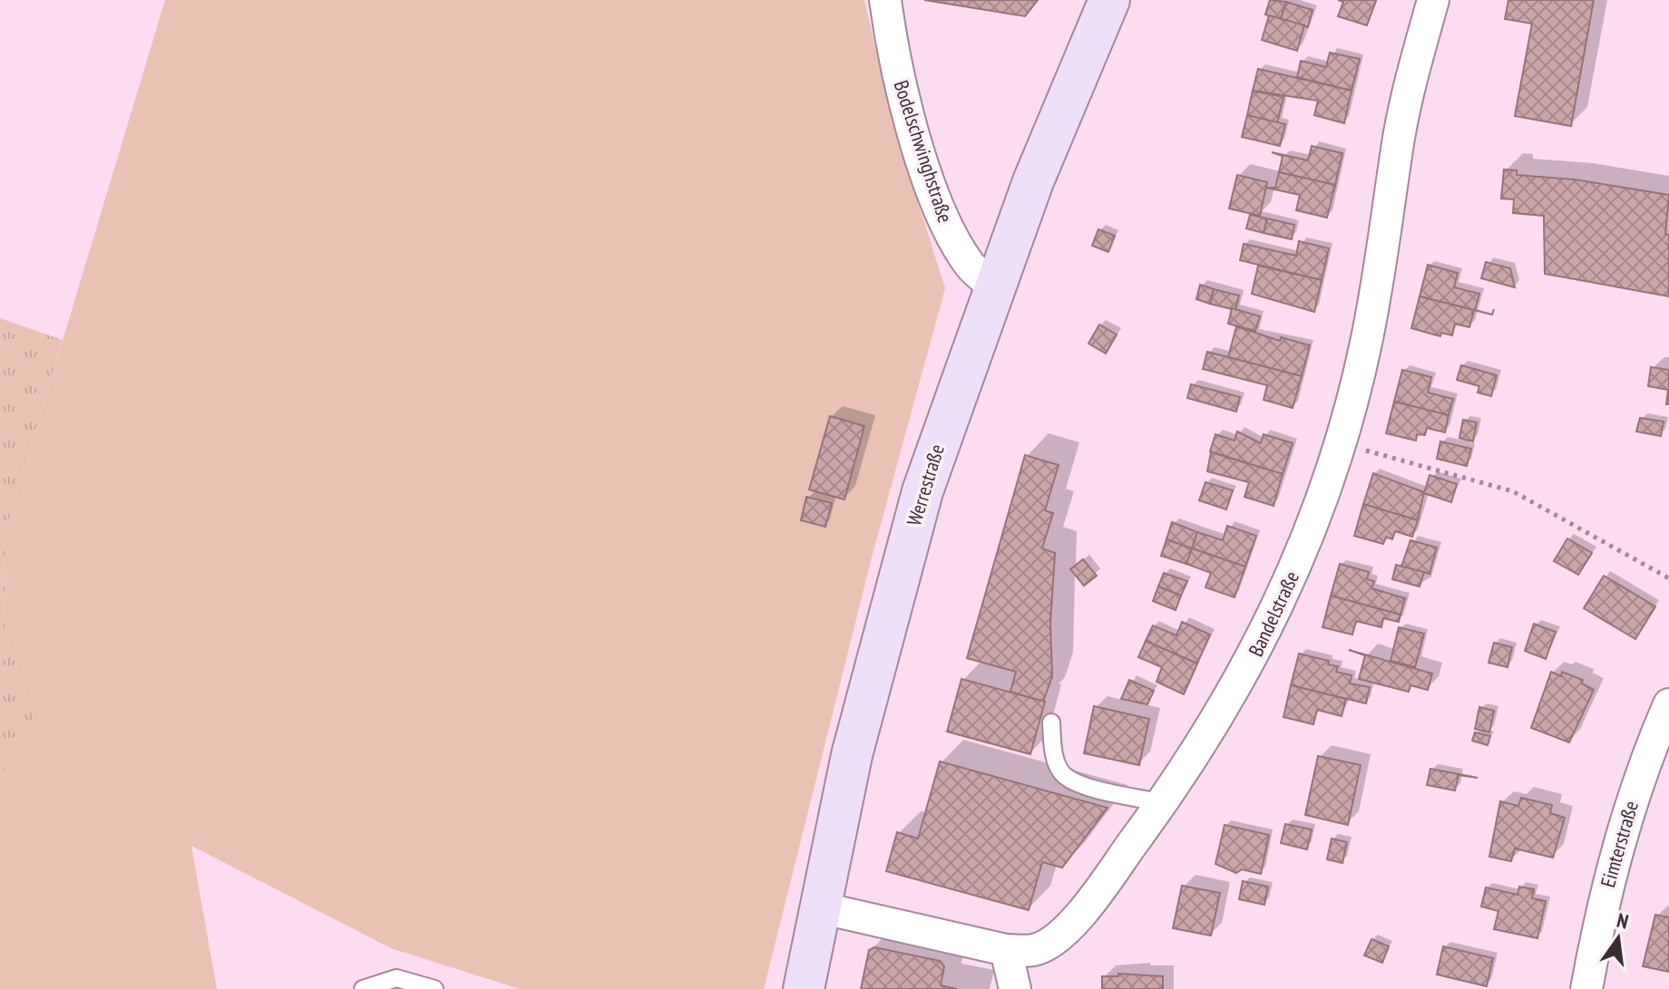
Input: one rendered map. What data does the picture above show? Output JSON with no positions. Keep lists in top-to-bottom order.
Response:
{
  "streets": {
    "main road": ["Werrestraße"],
    "street": ["Bodelschwinghstraße", "Bandelstraße", "Eimterstraße"]
  },
  "crossings": [
    ["Bodelschwinghstraße", "Werrestraße"],
    ["Werrestraße", "Bandelstraße"]
  ],
  "north": "top"
}
